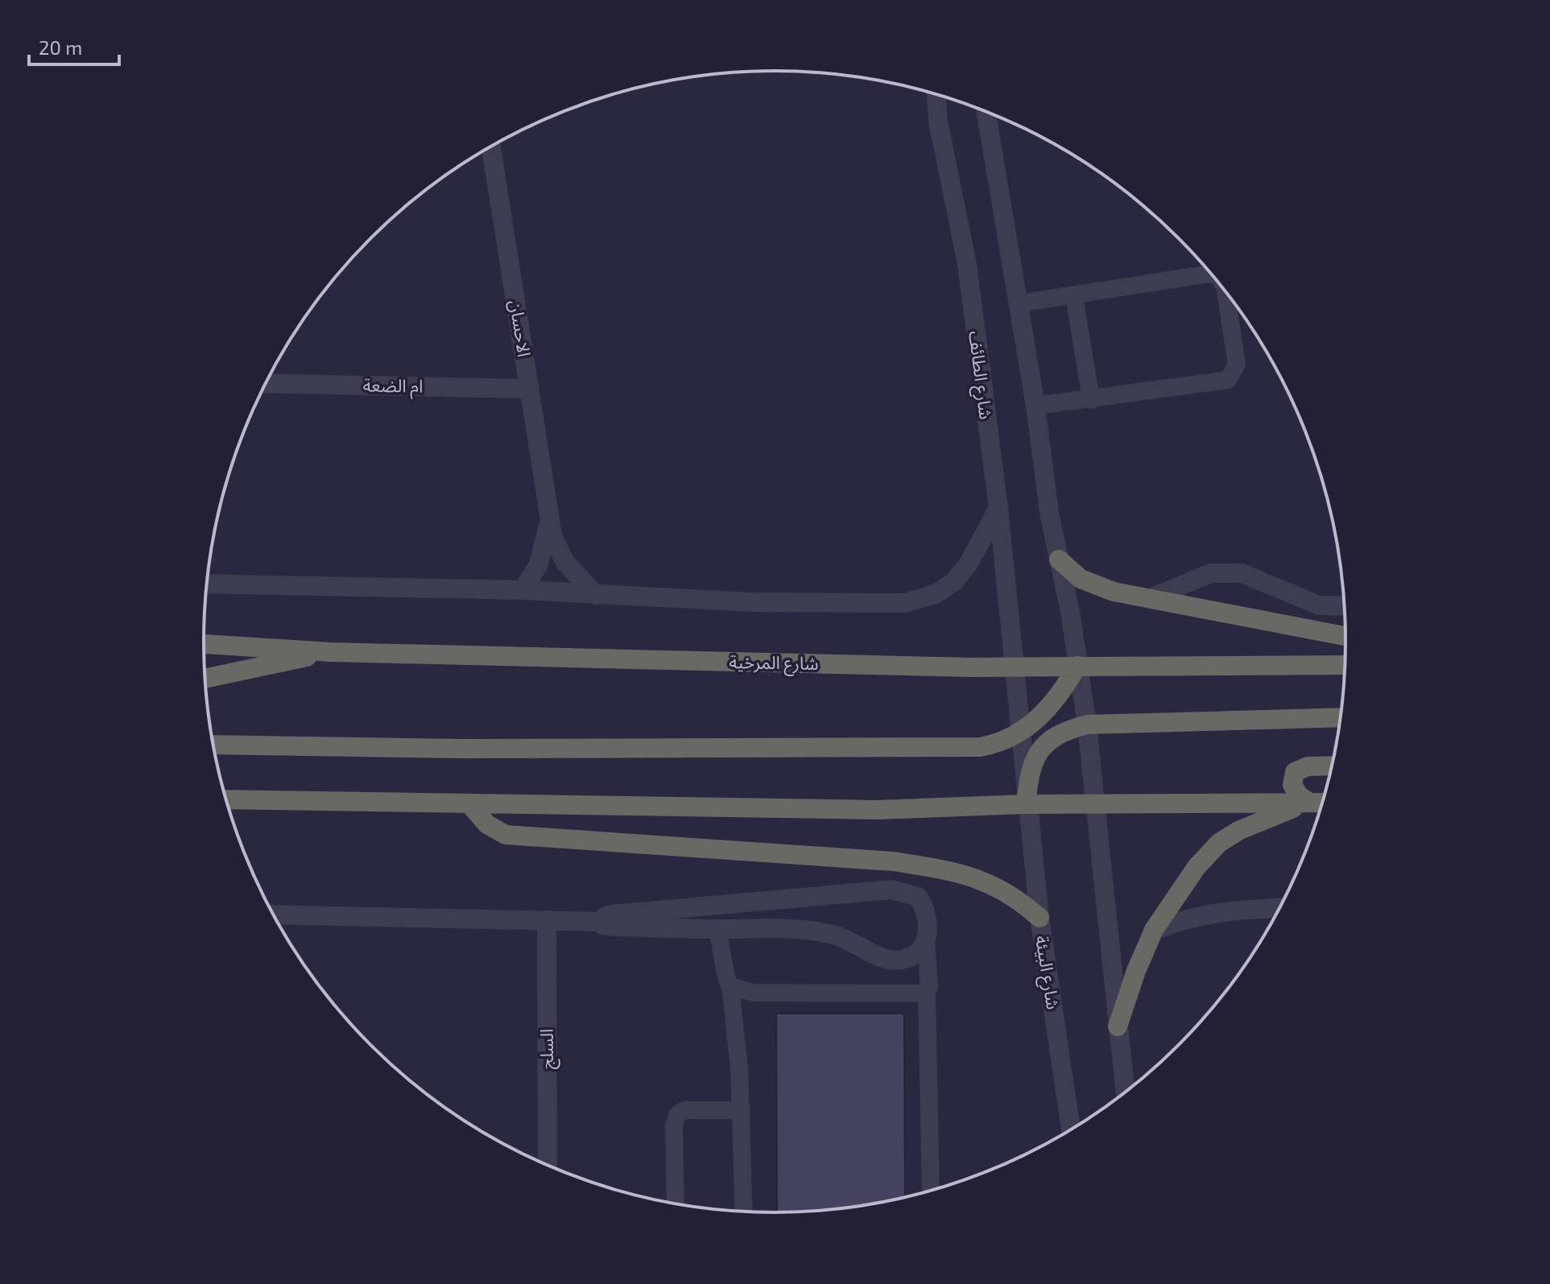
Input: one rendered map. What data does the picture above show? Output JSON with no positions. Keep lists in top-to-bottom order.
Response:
{
  "streets": {
    "highway": ["شارع المرخية"],
    "street": [
      "الاحسان",
      "شارع الطائف",
      "ام الضعة",
      "شارع البيئة",
      "السلج"
    ]
  },
  "crossings": [
    ["الاحسان", "ام الضعة"],
    ["شارع الطائف", "شارع المرخية"],
    ["شارع الطائف", "شارع البيئة"]
  ],
  "scale_bar": "20 m"
}
